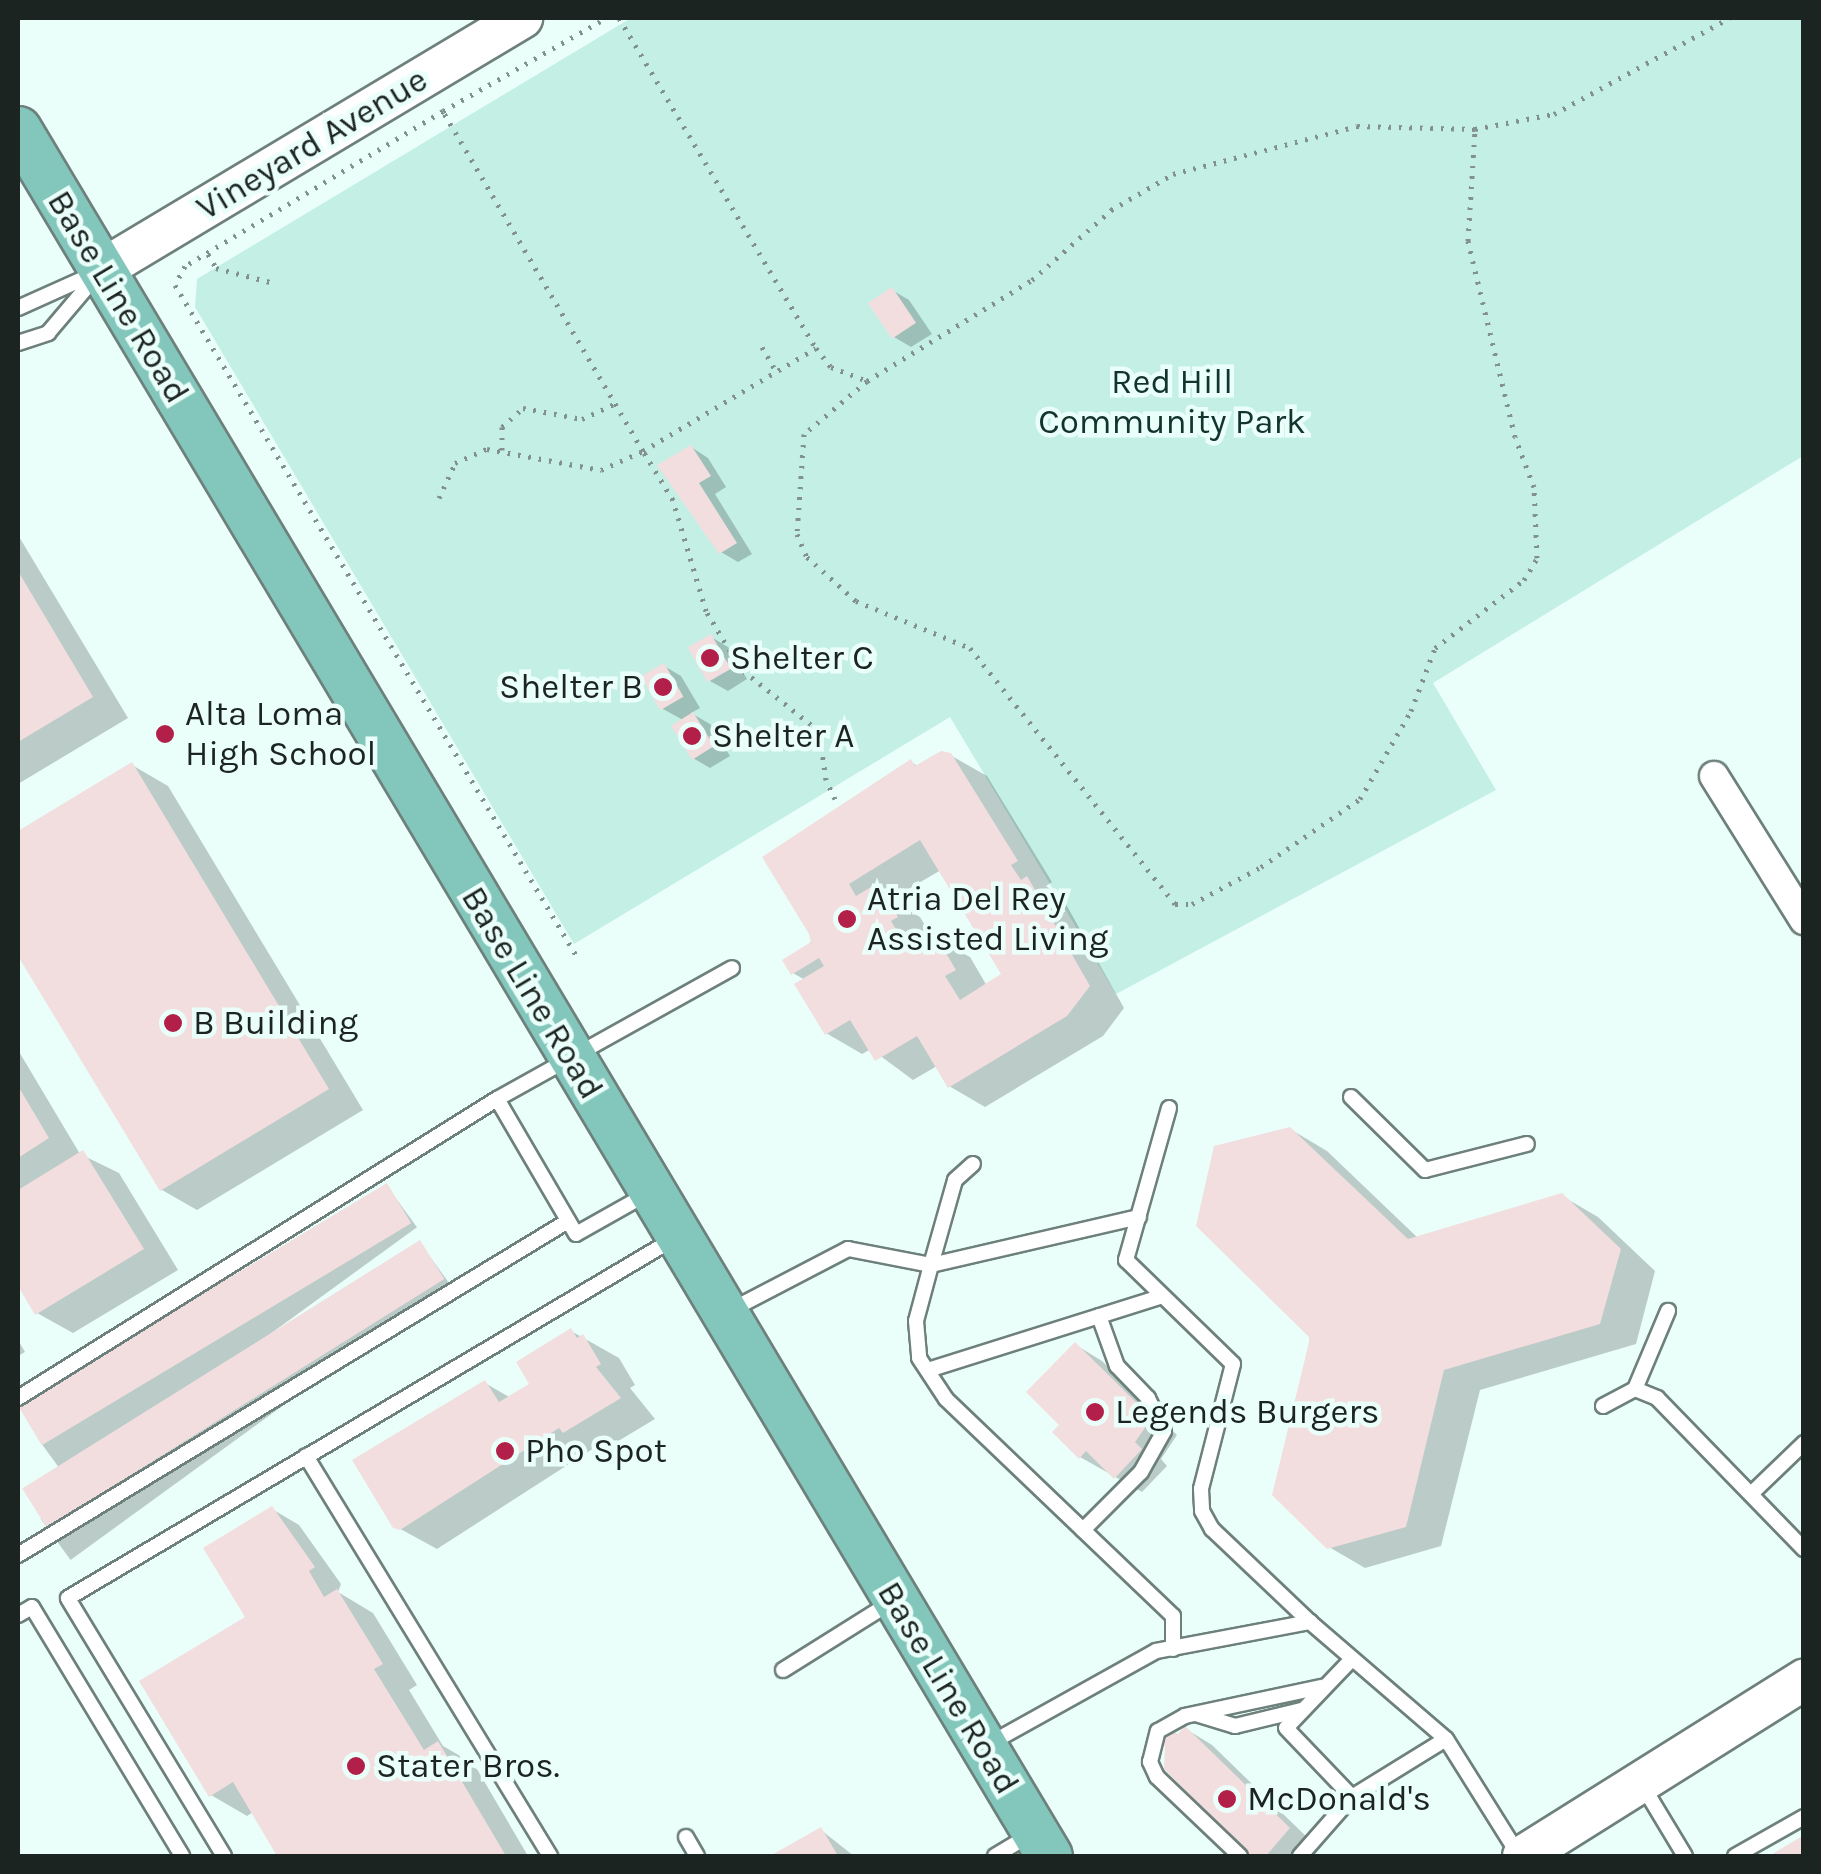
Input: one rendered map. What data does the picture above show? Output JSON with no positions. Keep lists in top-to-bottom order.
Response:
{
  "streets": {
    "main road": ["Base Line Road"],
    "street": ["Vineyard Avenue"]
  },
  "crossings": [
    ["Vineyard Avenue", "Base Line Road"]
  ],
  "parks": ["Red Hill Community Park"],
  "places": [
    "Shelter C",
    "Shelter B",
    "Alta Loma High School",
    "Shelter A",
    "Atria Del Rey Assisted Living",
    "B Building",
    "Legends Burgers",
    "Pho Spot",
    "Stater Bros.",
    "McDonald's"
  ]
}
